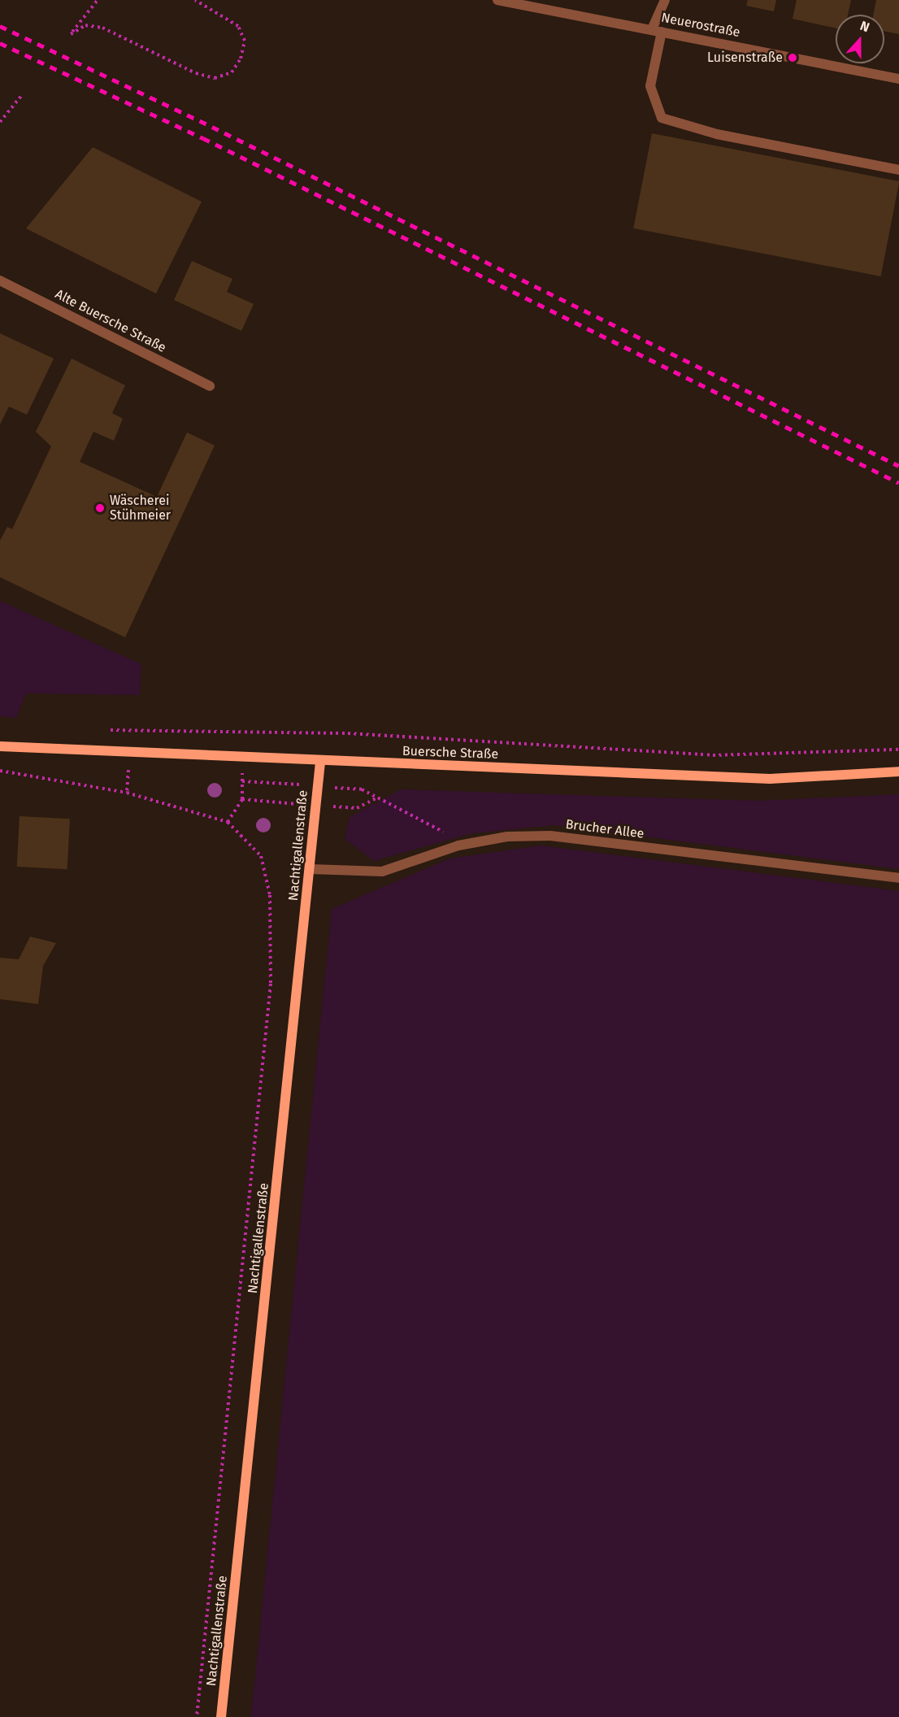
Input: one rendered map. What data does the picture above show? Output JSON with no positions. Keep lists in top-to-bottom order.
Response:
{
  "streets": {
    "main road": ["Buersche Straße", "Nachtigallenstraße"],
    "street": ["Neuerostraße", "Alte Buersche Straße", "Brucher Allee"]
  },
  "crossings": [
    ["Buersche Straße", "Nachtigallenstraße"],
    ["Brucher Allee", "Nachtigallenstraße"]
  ],
  "places": ["Luisenstraße", "Wäscherei Stühmeier"],
  "north": "top"
}
